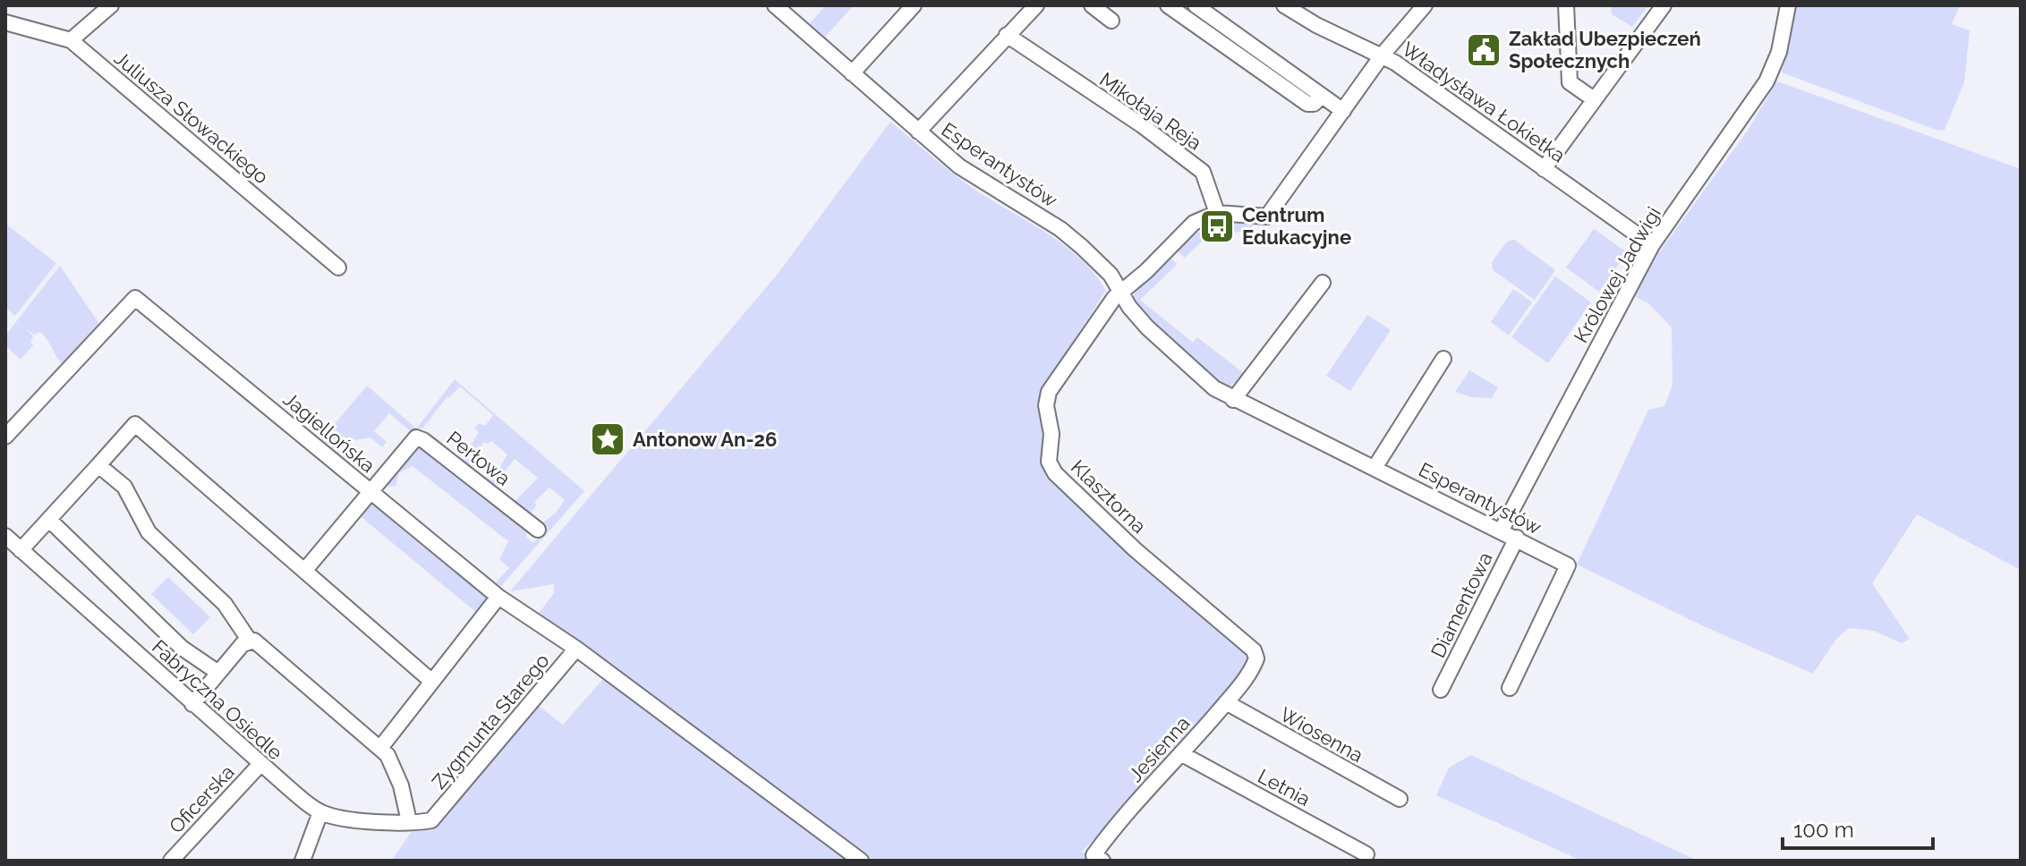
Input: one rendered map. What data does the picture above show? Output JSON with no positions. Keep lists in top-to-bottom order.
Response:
{
  "streets": {
    "street": [
      "Władysława Łokietka",
      "Mikołaja Reja",
      "Juliusza Słowackiego",
      "Esperantystów",
      "Królowej Jadwigi",
      "Jagiellońska",
      "Perłowa",
      "Klasztorna",
      "Diamentowa",
      "Fabryczna Osiedle",
      "Zygmunta Starego",
      "Wiosenna",
      "Jesienna",
      "Letnia",
      "Oficerska"
    ]
  },
  "crossings": [
    ["Władysława Łokietka", "Królowej Jadwigi"],
    ["Esperantystów", "Królowej Jadwigi"],
    ["Esperantystów", "Klasztorna"],
    ["Esperantystów", "Diamentowa"],
    ["Jagiellońska", "Perłowa"],
    ["Jagiellońska", "Zygmunta Starego"],
    ["Klasztorna", "Jesienna"],
    ["Fabryczna Osiedle", "Zygmunta Starego"],
    ["Fabryczna Osiedle", "Oficerska"],
    ["Wiosenna", "Jesienna"],
    ["Jesienna", "Letnia"]
  ],
  "places": {
    "public building": ["Zakład Ubezpieczeń Społecznych"],
    "bus stop": ["Centrum Edukacyjne"],
    "place": ["Antonow An-26"]
  },
  "scale_bar": "100 m"
}
